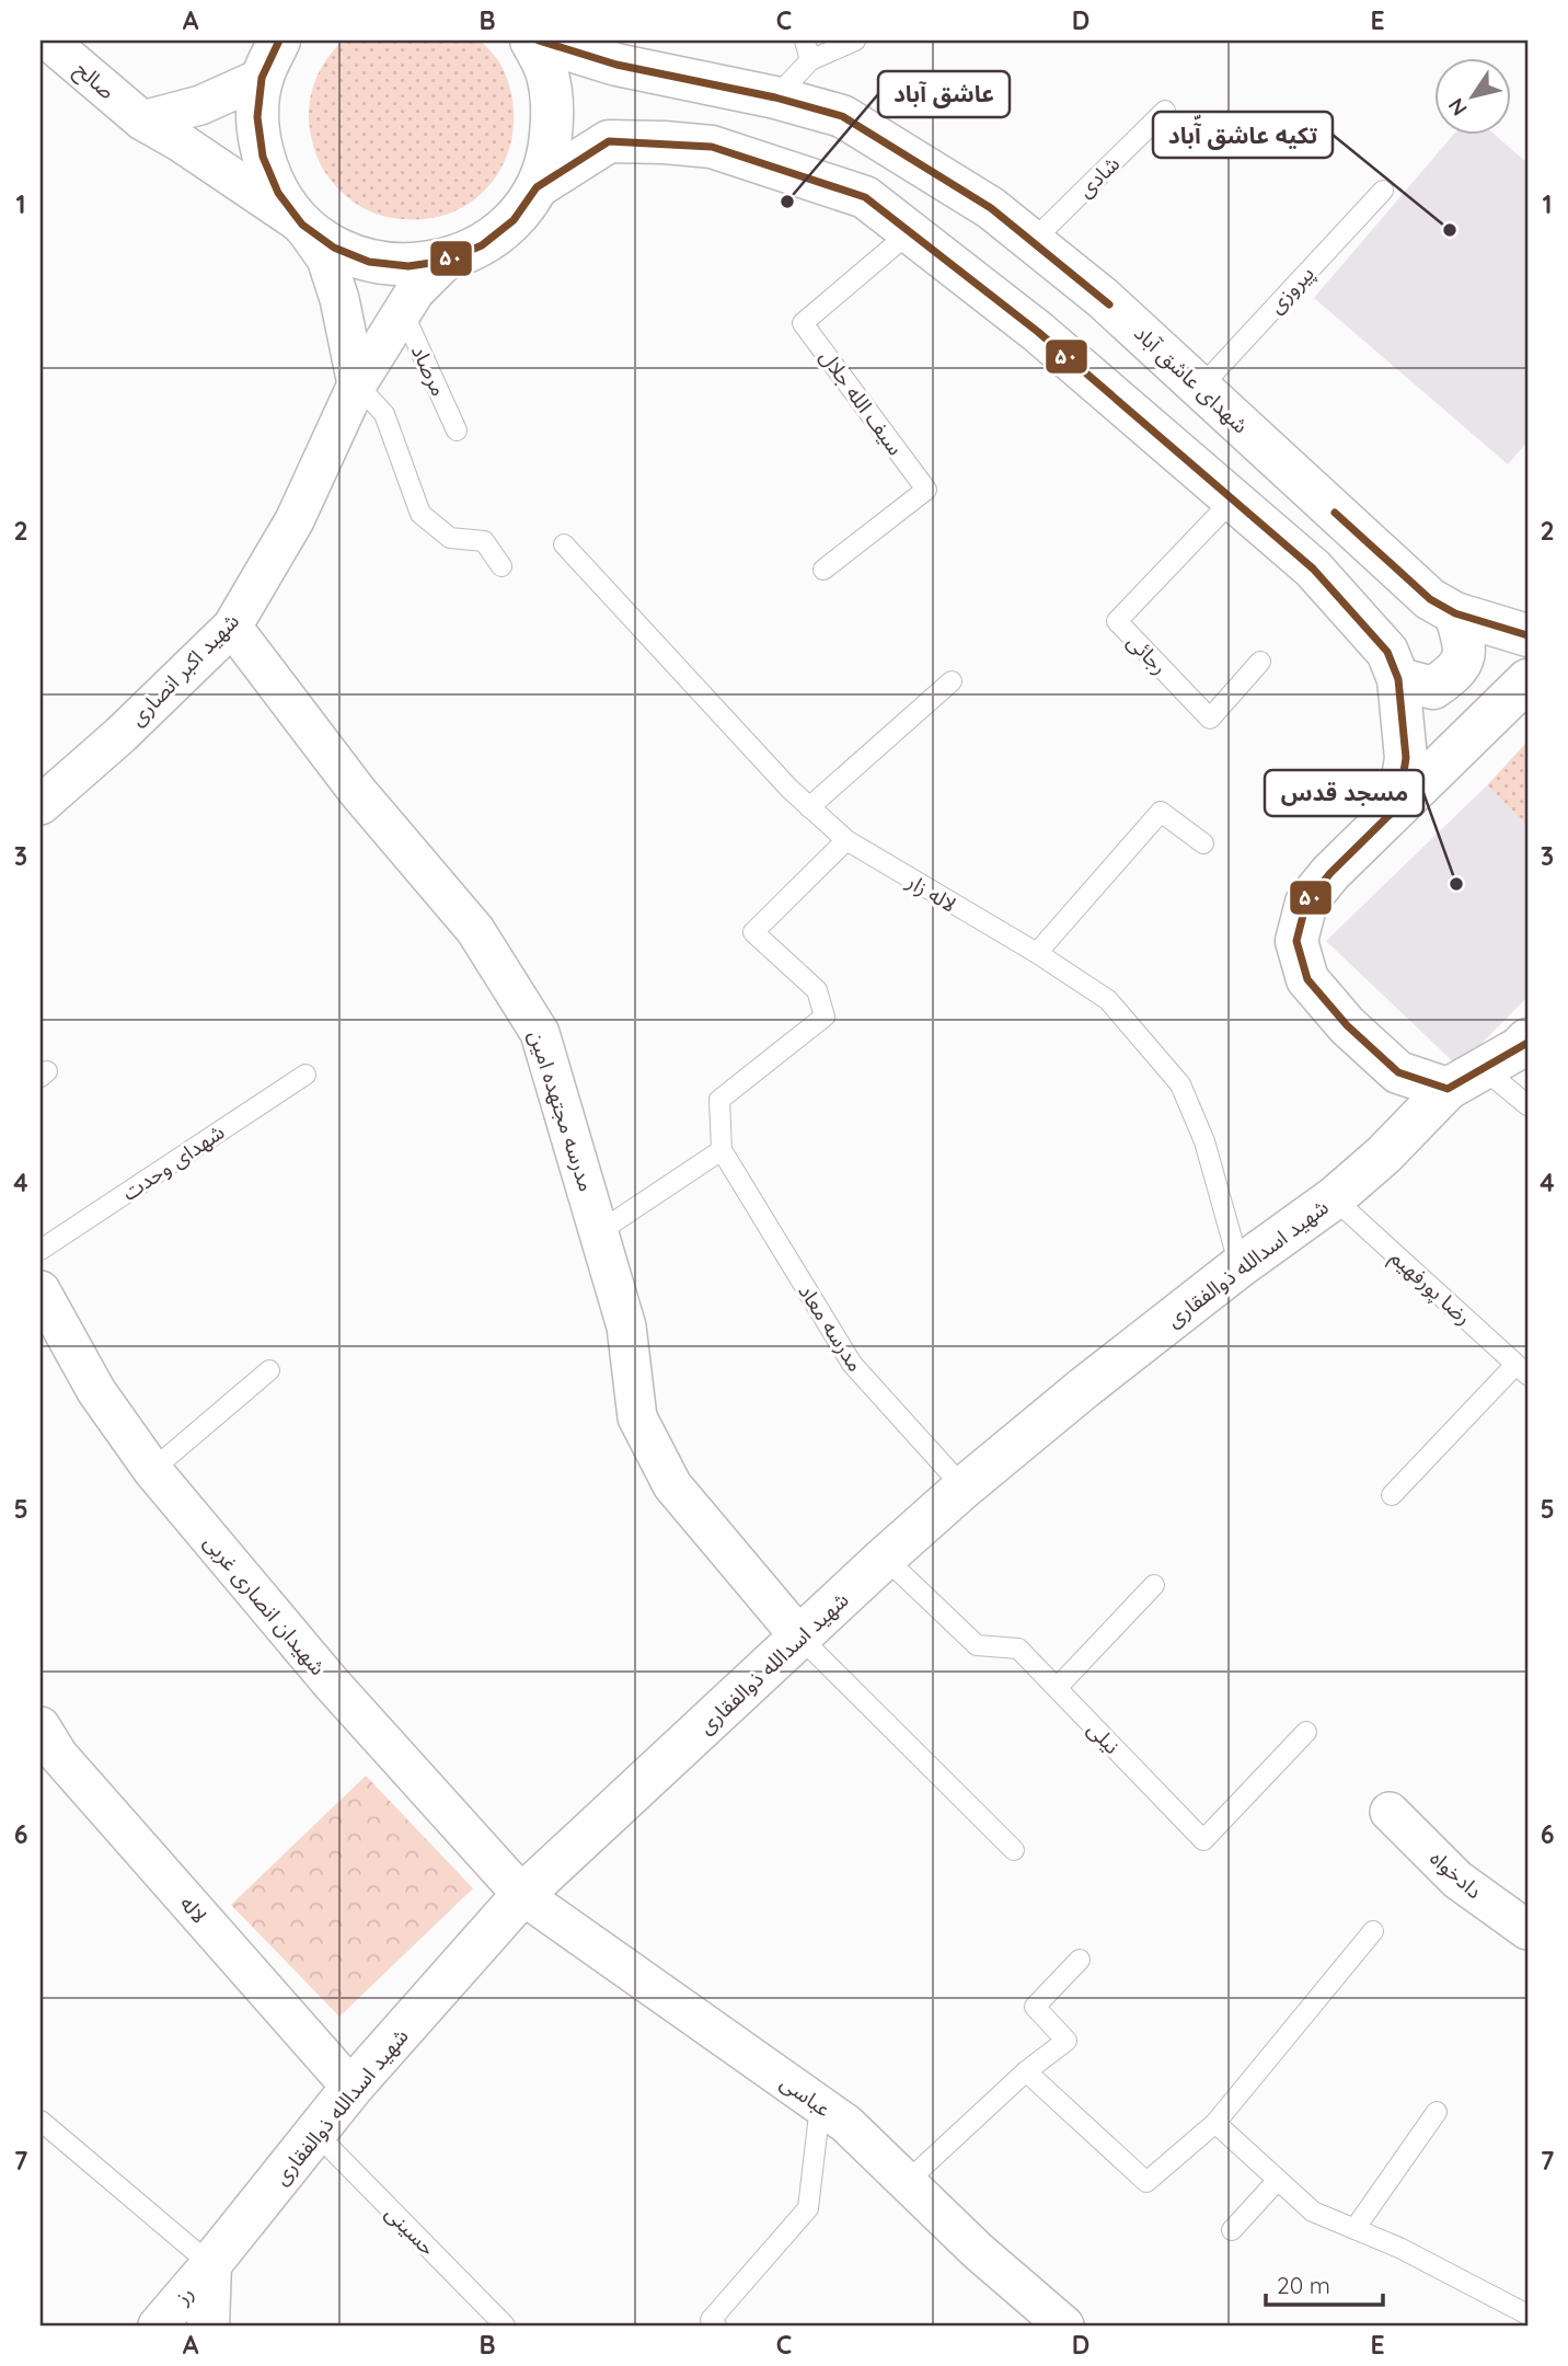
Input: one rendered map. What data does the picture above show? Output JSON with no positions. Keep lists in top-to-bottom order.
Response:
{
  "streets": {
    "main road": ["شهدای عاشق آباد", "شهید اسدالله ذوالفقاری"],
    "street": [
      "صالح",
      "شهید اکبر انصاری",
      "مدرسه مجتهده امین",
      "شهیدان انصاری غربی",
      "دادخواه",
      "لاله",
      "عباسی",
      "رز"
    ],
    "lane": [
      "شادی",
      "پیروزی",
      "مرصاد",
      "سیف الله جلال",
      "رجائی",
      "لاله زار",
      "شهدای وحدت",
      "رضا پورفهیم",
      "مدرسه معاد",
      "نیلی",
      "حسینی"
    ]
  },
  "crossings": [
    ["شادی", "شهدای عاشق آباد"],
    ["پیروزی", "شهدای عاشق آباد"],
    ["مرصاد", "شهید اکبر انصاری"],
    ["شهید اکبر انصاری", "مدرسه مجتهده امین"],
    ["لاله زار", "شهید اسدالله ذوالفقاری"],
    ["مدرسه مجتهده امین", "شهید اسدالله ذوالفقاری"],
    ["شهید اسدالله ذوالفقاری", "رضا پورفهیم"],
    ["شهید اسدالله ذوالفقاری", "مدرسه معاد"],
    ["شهید اسدالله ذوالفقاری", "شهیدان انصاری غربی"],
    ["شهید اسدالله ذوالفقاری", "نیلی"],
    ["شهید اسدالله ذوالفقاری", "لاله"],
    ["شهید اسدالله ذوالفقاری", "عباسی"],
    ["شهید اسدالله ذوالفقاری", "حسینی"],
    ["شهید اسدالله ذوالفقاری", "رز"],
    ["شهیدان انصاری غربی", "عباسی"]
  ],
  "places": ["عاشق آباد", "تکیه عاشق آّباد", "مسجد قدس"],
  "lines": ["transit line ۵۰"],
  "scale_bar": "20 m",
  "north": "bottom left",
  "grid": {
    "columns": [
      "A",
      "B",
      "C",
      "D",
      "E"
    ],
    "rows": [
      "1",
      "2",
      "3",
      "4",
      "5",
      "6",
      "7"
    ]
  }
}
